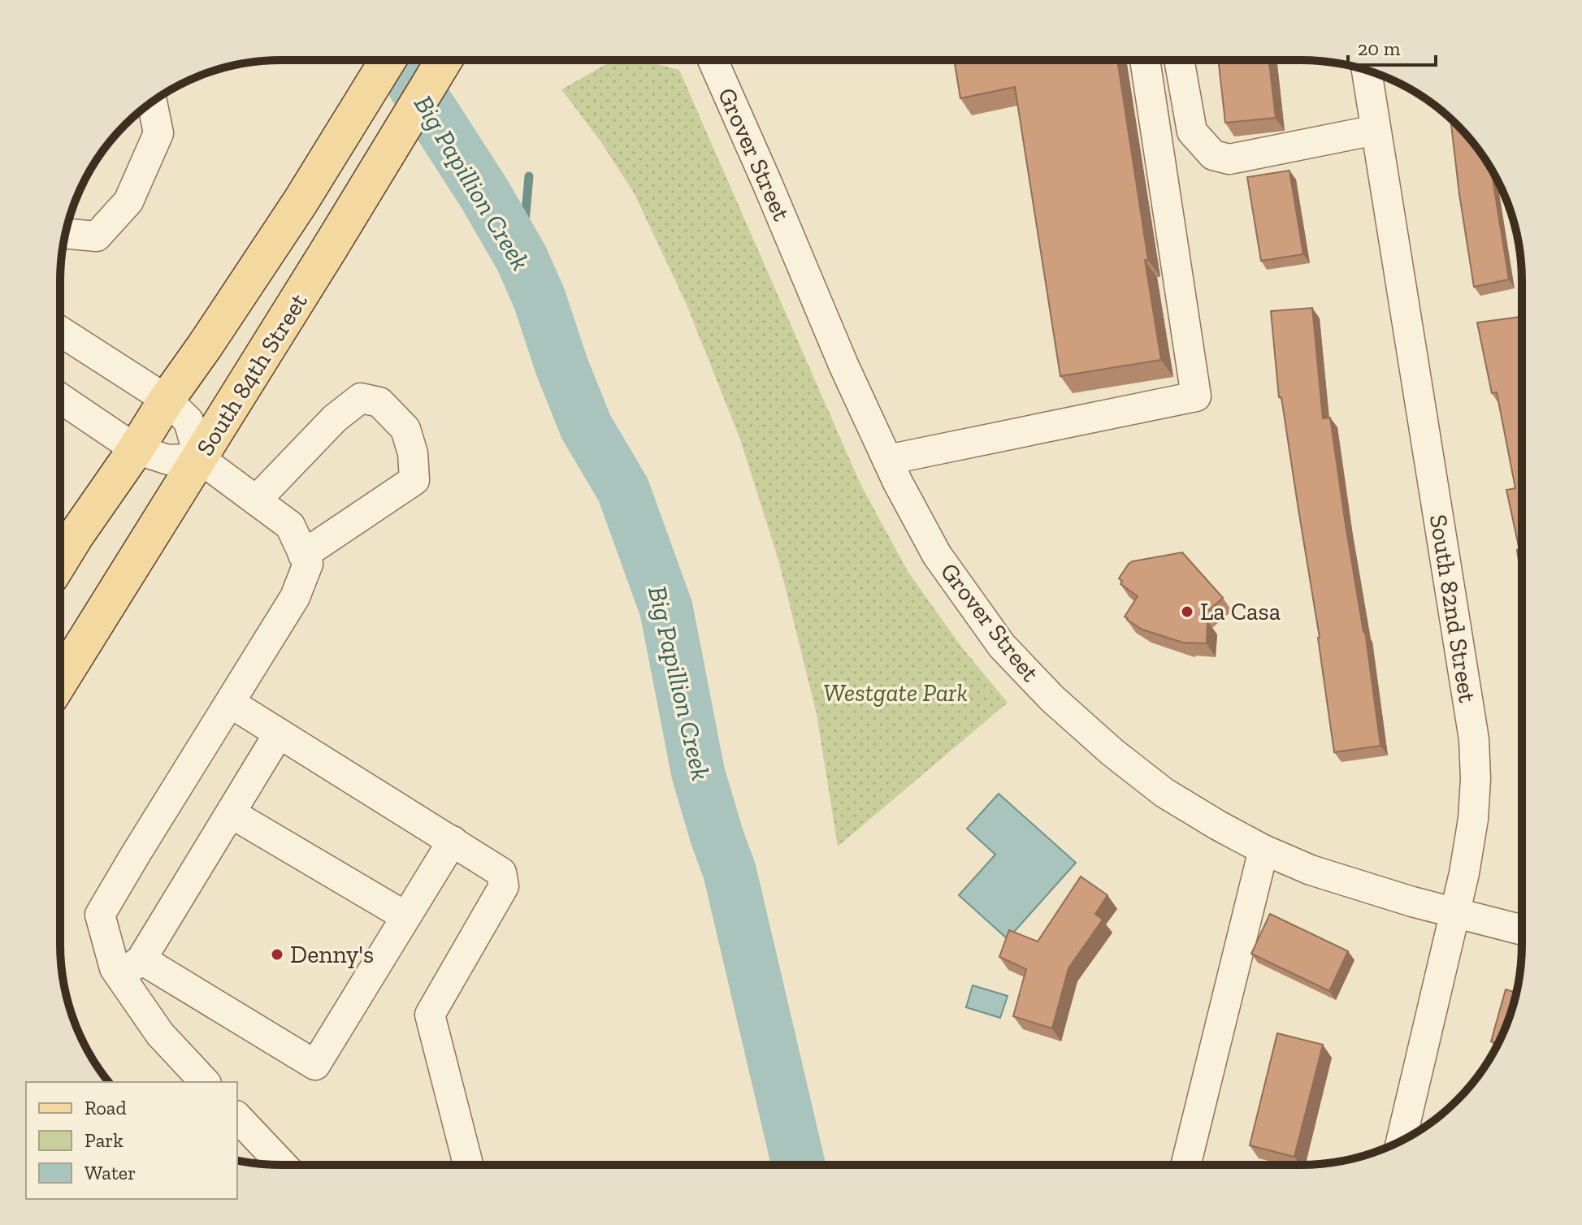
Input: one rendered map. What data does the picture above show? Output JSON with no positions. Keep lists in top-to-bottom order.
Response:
{
  "streets": {
    "main road": ["South 84th Street"],
    "street": ["Grover Street", "South 82nd Street"]
  },
  "crossings": [
    ["Grover Street", "South 82nd Street"]
  ],
  "water": ["Big Papillion Creek"],
  "parks": ["Westgate Park"],
  "places": ["La Casa", "Denny's"],
  "legend": ["Road", "Park", "Water"],
  "scale_bar": "20 m"
}
